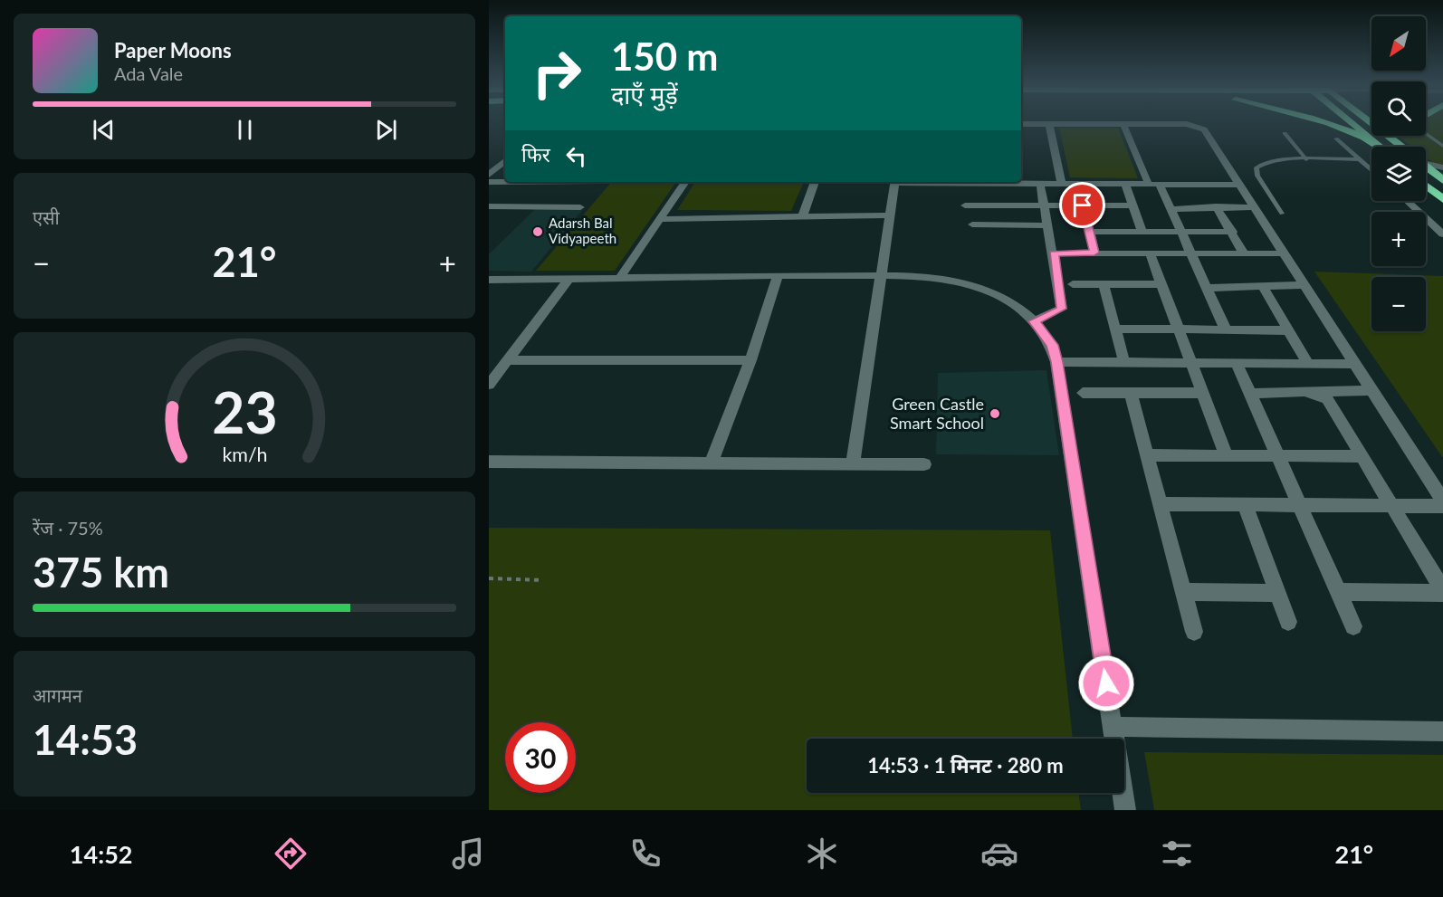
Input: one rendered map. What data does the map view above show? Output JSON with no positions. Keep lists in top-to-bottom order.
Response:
{
  "places": ["Adarsh Bal Vidyapeeth", "Green Castle Smart School"],
  "north": "bottom left",
  "page": {
    "map_buttons": ["+", "−"],
    "turn": ["150 m", "दाएँ मुड़ें"],
    "song": ["Paper Moons", "Ada Vale"],
    "then": "फिर",
    "tile": [
      "एसी",
      ["रेंज · 75%", "375 km"],
      ["आगमन", "14:53"]
    ],
    "heat": ["−", "21°", "+"],
    "limit": "30",
    "trip": "14:53 · 1 मिनट · 280 m",
    "tabs": ["14:52", "21°"],
    "gauge": ["23", "km/h"]
  }
}
